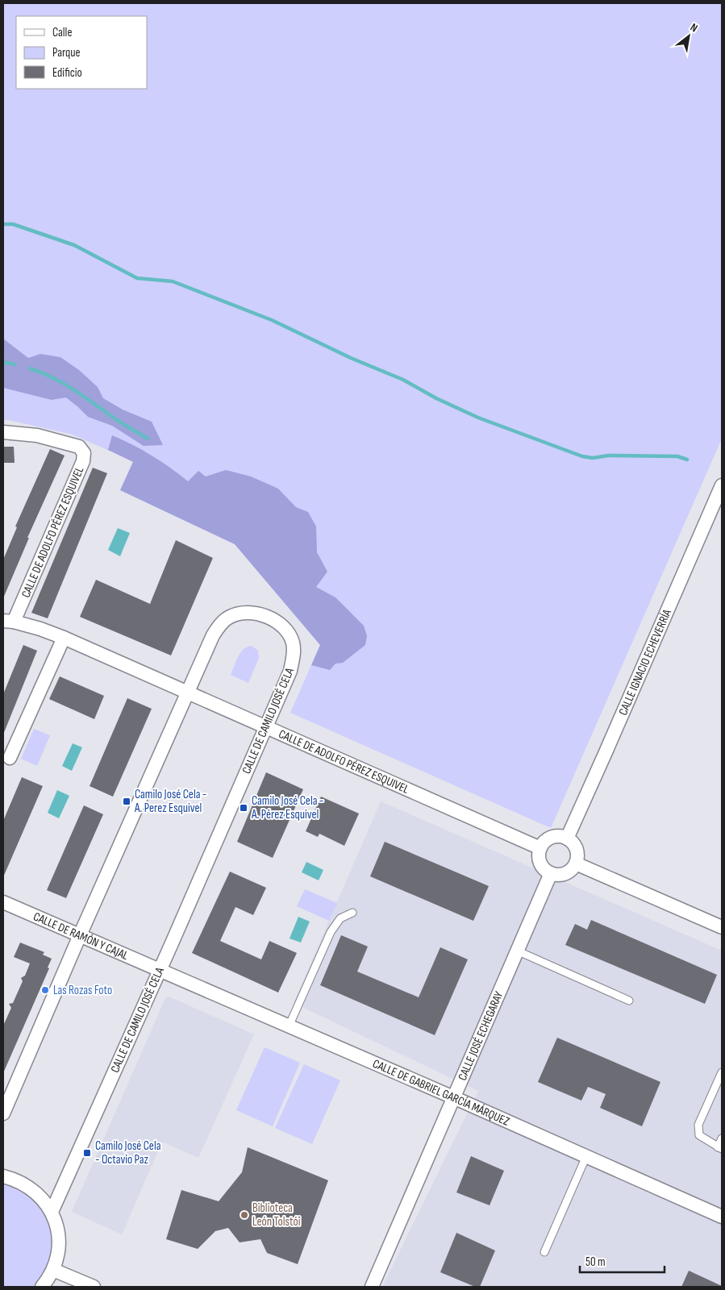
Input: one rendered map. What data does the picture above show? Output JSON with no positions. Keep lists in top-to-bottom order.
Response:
{
  "streets": {
    "street": [
      "CALLE DE ADOLFO PÉREZ ESQUIVEL",
      "CALLE IGNACIO ECHEVERRÍA",
      "CALLE DE CAMILO JOSÉ CELA",
      "CALLE DE RAMÓN Y CAJAL",
      "CALLE JOSÉ ECHEGARAY",
      "CALLE DE GABRIEL GARCÍA MÁRQUEZ"
    ]
  },
  "crossings": [
    ["CALLE DE ADOLFO PÉREZ ESQUIVEL", "CALLE IGNACIO ECHEVERRÍA"],
    ["CALLE DE ADOLFO PÉREZ ESQUIVEL", "CALLE DE CAMILO JOSÉ CELA"],
    ["CALLE DE ADOLFO PÉREZ ESQUIVEL", "CALLE JOSÉ ECHEGARAY"],
    ["CALLE IGNACIO ECHEVERRÍA", "CALLE JOSÉ ECHEGARAY"],
    ["CALLE DE CAMILO JOSÉ CELA", "CALLE DE RAMÓN Y CAJAL"],
    ["CALLE DE CAMILO JOSÉ CELA", "CALLE DE GABRIEL GARCÍA MÁRQUEZ"],
    ["CALLE DE RAMÓN Y CAJAL", "CALLE DE GABRIEL GARCÍA MÁRQUEZ"],
    ["CALLE JOSÉ ECHEGARAY", "CALLE DE GABRIEL GARCÍA MÁRQUEZ"]
  ],
  "places": {
    "transit": ["Camilo José Cela - A. Perez Esquivel", "Camilo José Cela - A. Pérez Esquivel", "Camilo José Cela - Octavio Paz"],
    "other": ["Las Rozas Foto", "Biblioteca León Tolstói"]
  },
  "legend": ["Calle", "Parque", "Edificio"],
  "scale_bar": "50 m",
  "north": "top right"
}
